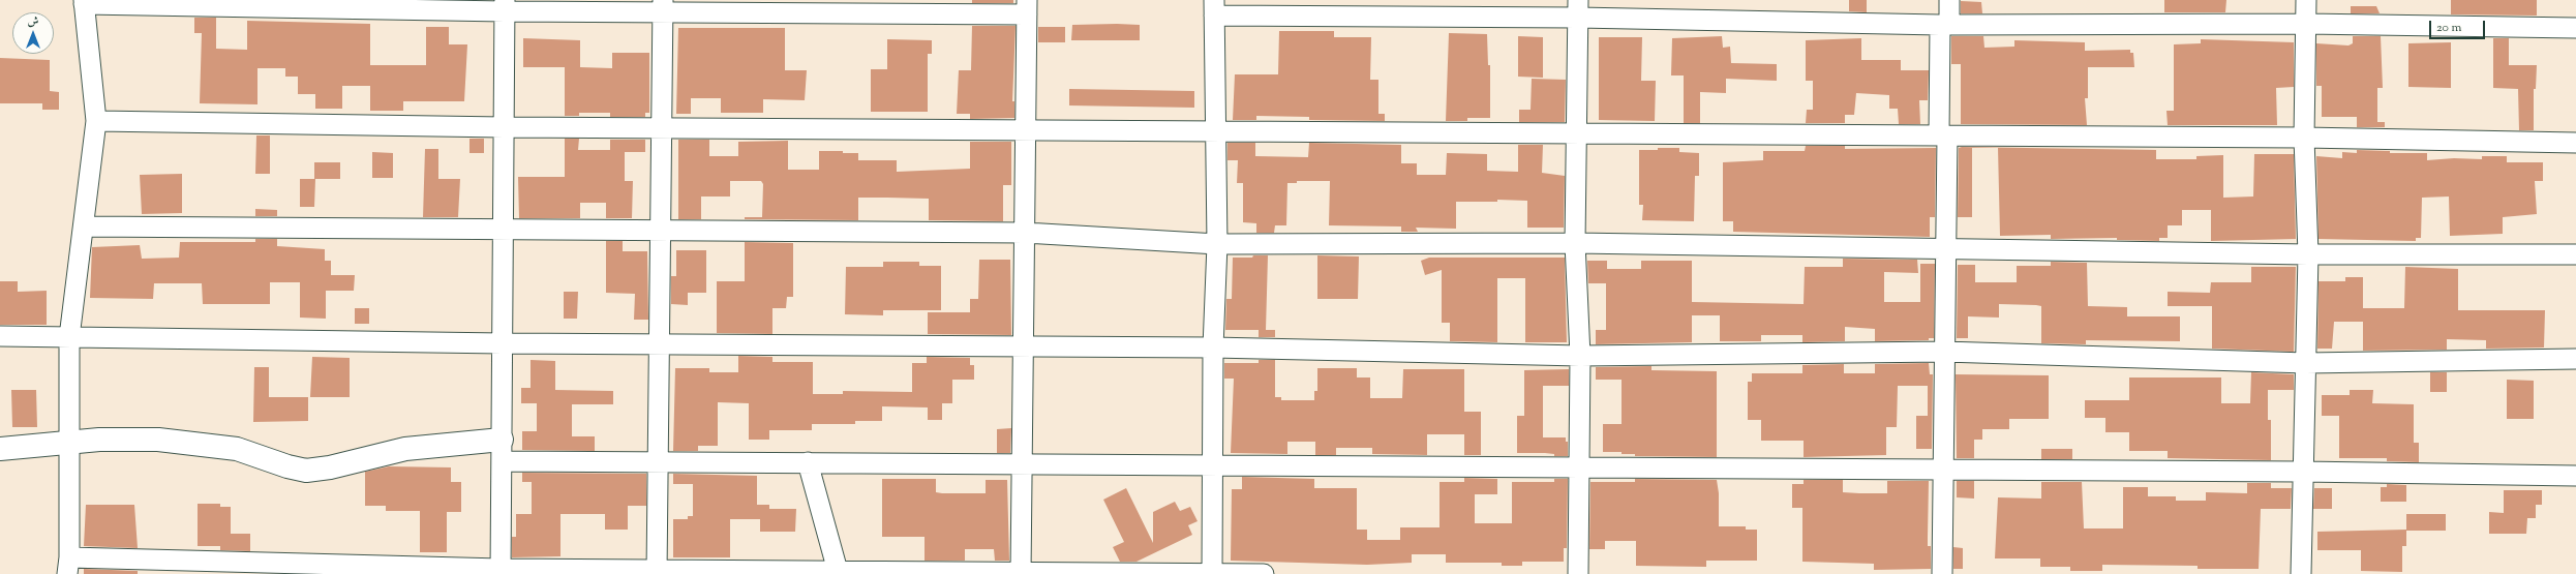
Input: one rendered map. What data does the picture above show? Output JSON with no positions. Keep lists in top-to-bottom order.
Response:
{
  "scale_bar": "20 m",
  "north": "top"
}
